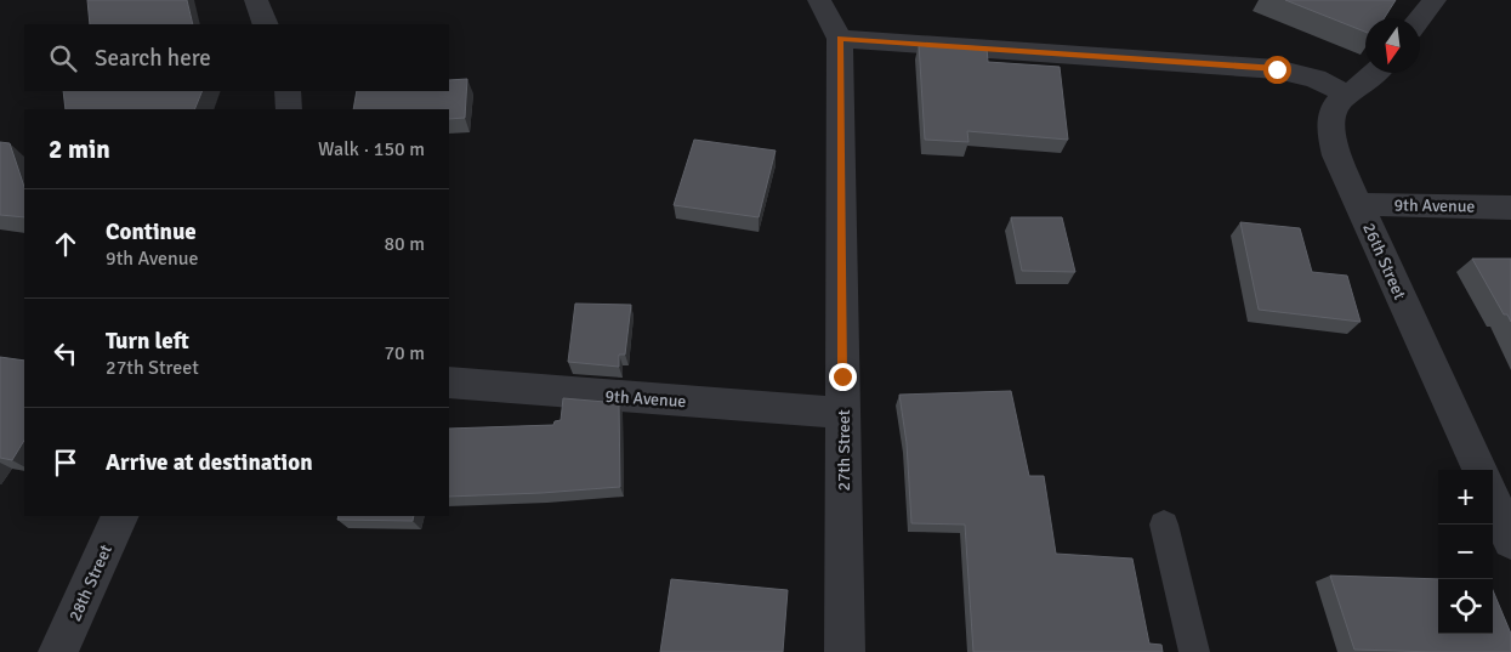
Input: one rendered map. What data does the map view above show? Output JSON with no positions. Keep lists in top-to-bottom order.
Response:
{
  "streets": {
    "street": [
      "9th Avenue",
      "26th Street",
      "27th Street",
      "28th Street"
    ]
  },
  "crossings": [
    ["9th Avenue", "26th Street"],
    ["9th Avenue", "27th Street"]
  ],
  "north": "bottom",
  "page": {
    "search": "Search here",
    "heading": ["2 min", "Walk · 150 m"],
    "list": [
      ["Continue", "9th Avenue", "80 m"],
      ["Turn left", "27th Street", "70 m"],
      "Arrive at destination"
    ],
    "map_buttons": ["+", "−"]
  }
}
